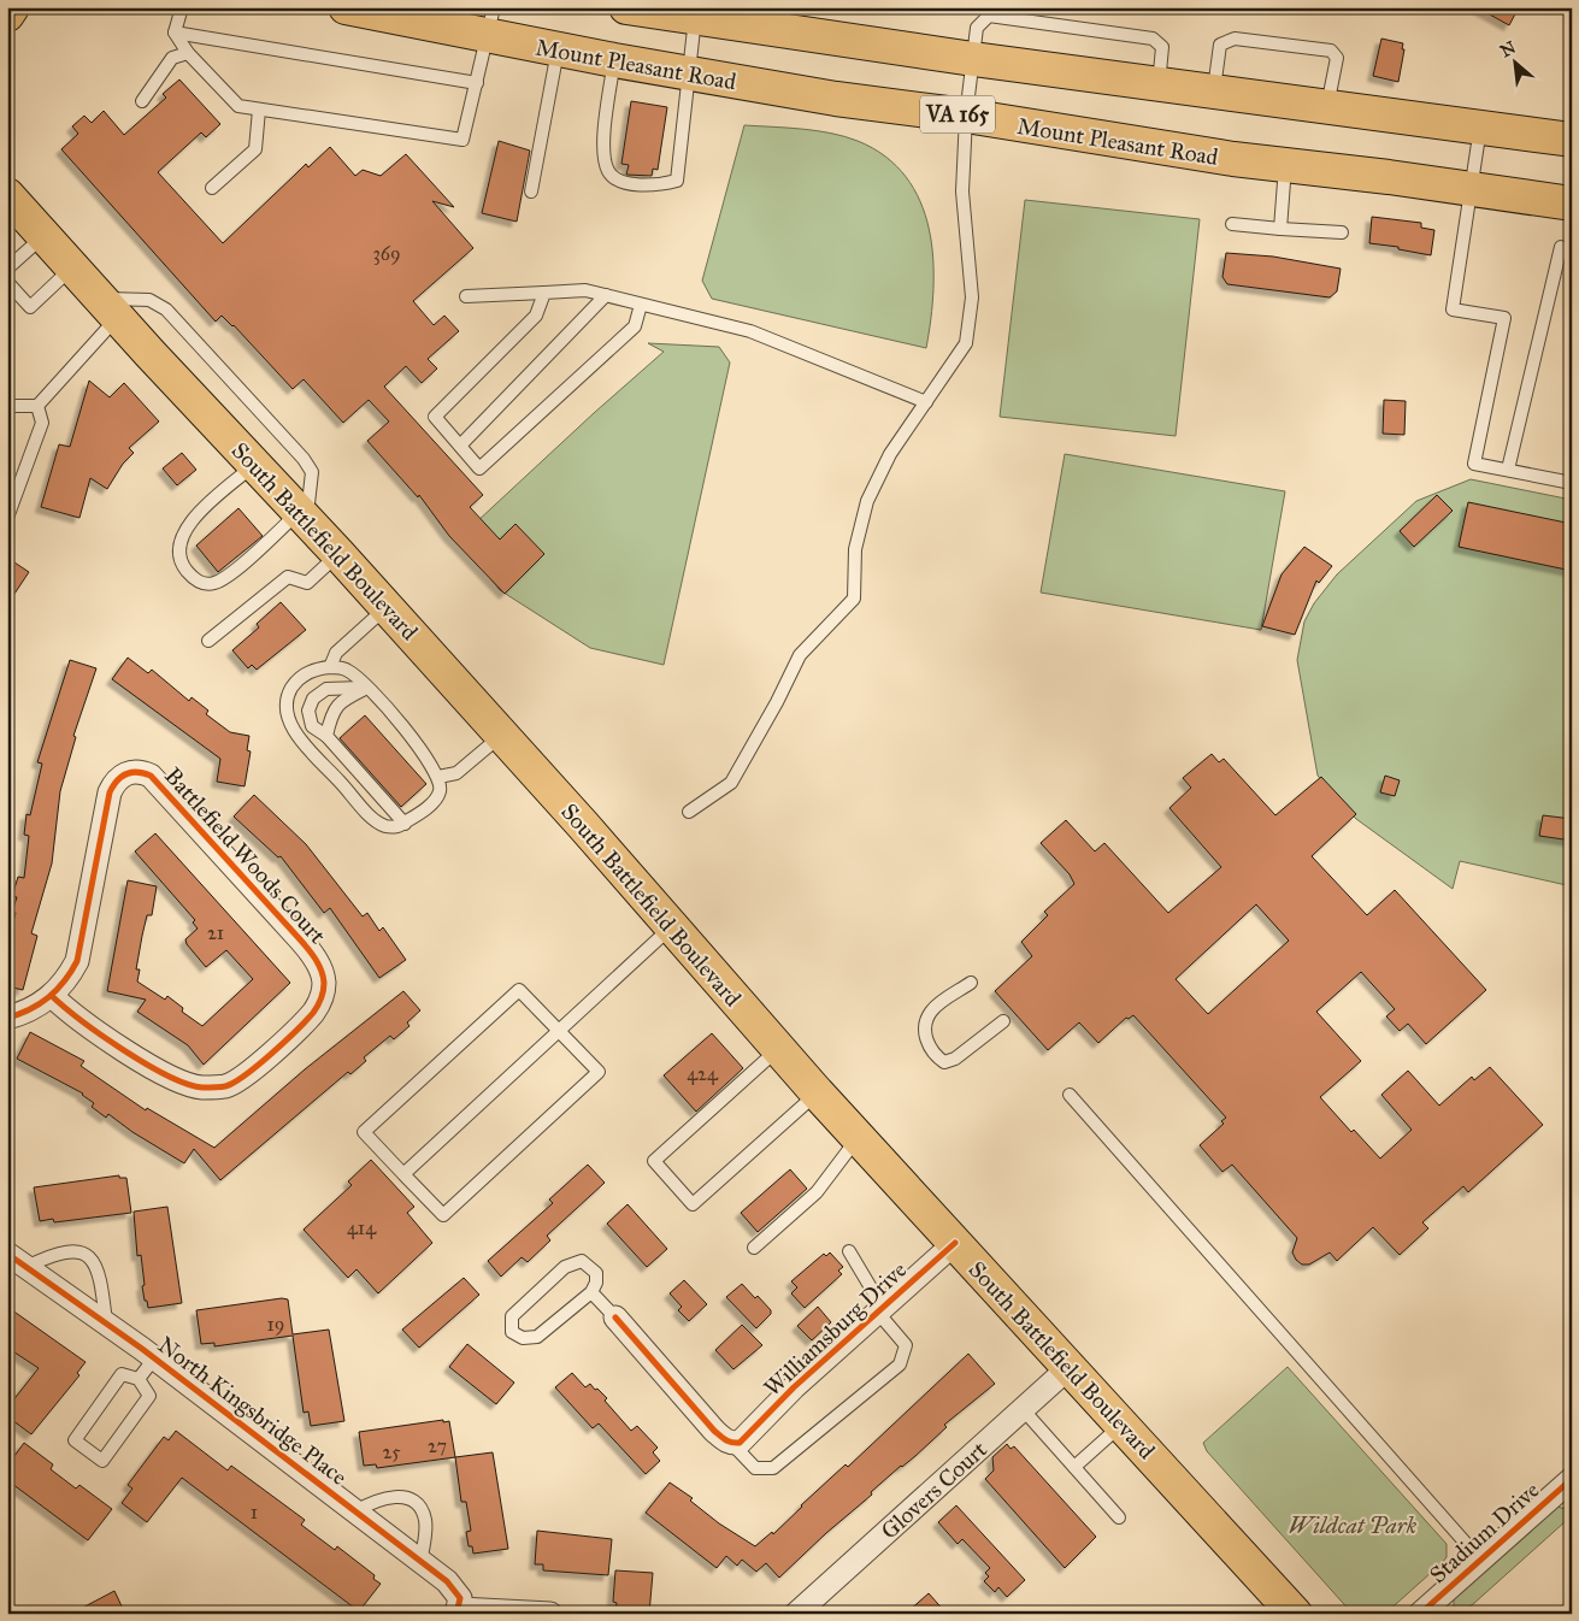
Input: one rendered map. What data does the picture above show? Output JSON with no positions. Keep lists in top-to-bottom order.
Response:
{
  "streets": {
    "main road": ["Mount Pleasant Road", "VA 165", "South Battlefield Boulevard"],
    "street": [
      "Battlefield Woods Court",
      "Williamsburg Drive",
      "North Kingsbridge Place",
      "Glovers Court",
      "Stadium Drive"
    ]
  },
  "crossings": [
    ["South Battlefield Boulevard", "Williamsburg Drive"],
    ["South Battlefield Boulevard", "Glovers Court"]
  ],
  "parks": ["Wildcat Park"],
  "house_numbers": [
    "369",
    "21",
    "424",
    "414",
    "19",
    "27",
    "25",
    "1"
  ],
  "north": "top left"
}
